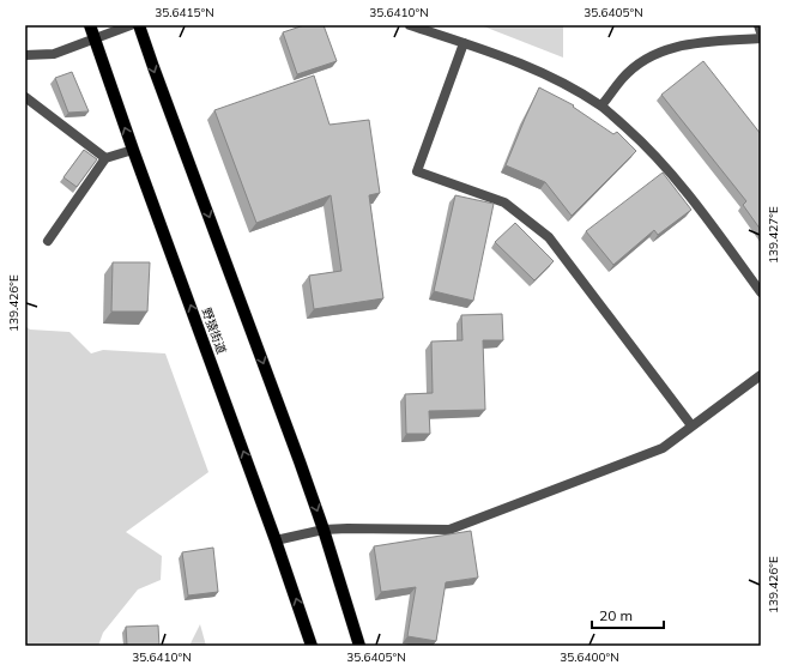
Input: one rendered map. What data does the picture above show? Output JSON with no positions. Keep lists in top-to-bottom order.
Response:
{
  "streets": {
    "main road": ["野猿街道"]
  },
  "scale_bar": "20 m",
  "coordinates": [
    "35.6415°N",
    "35.6410°N",
    "35.6405°N",
    "139.427°E",
    "139.426°E",
    "35.6400°N"
  ]
}
